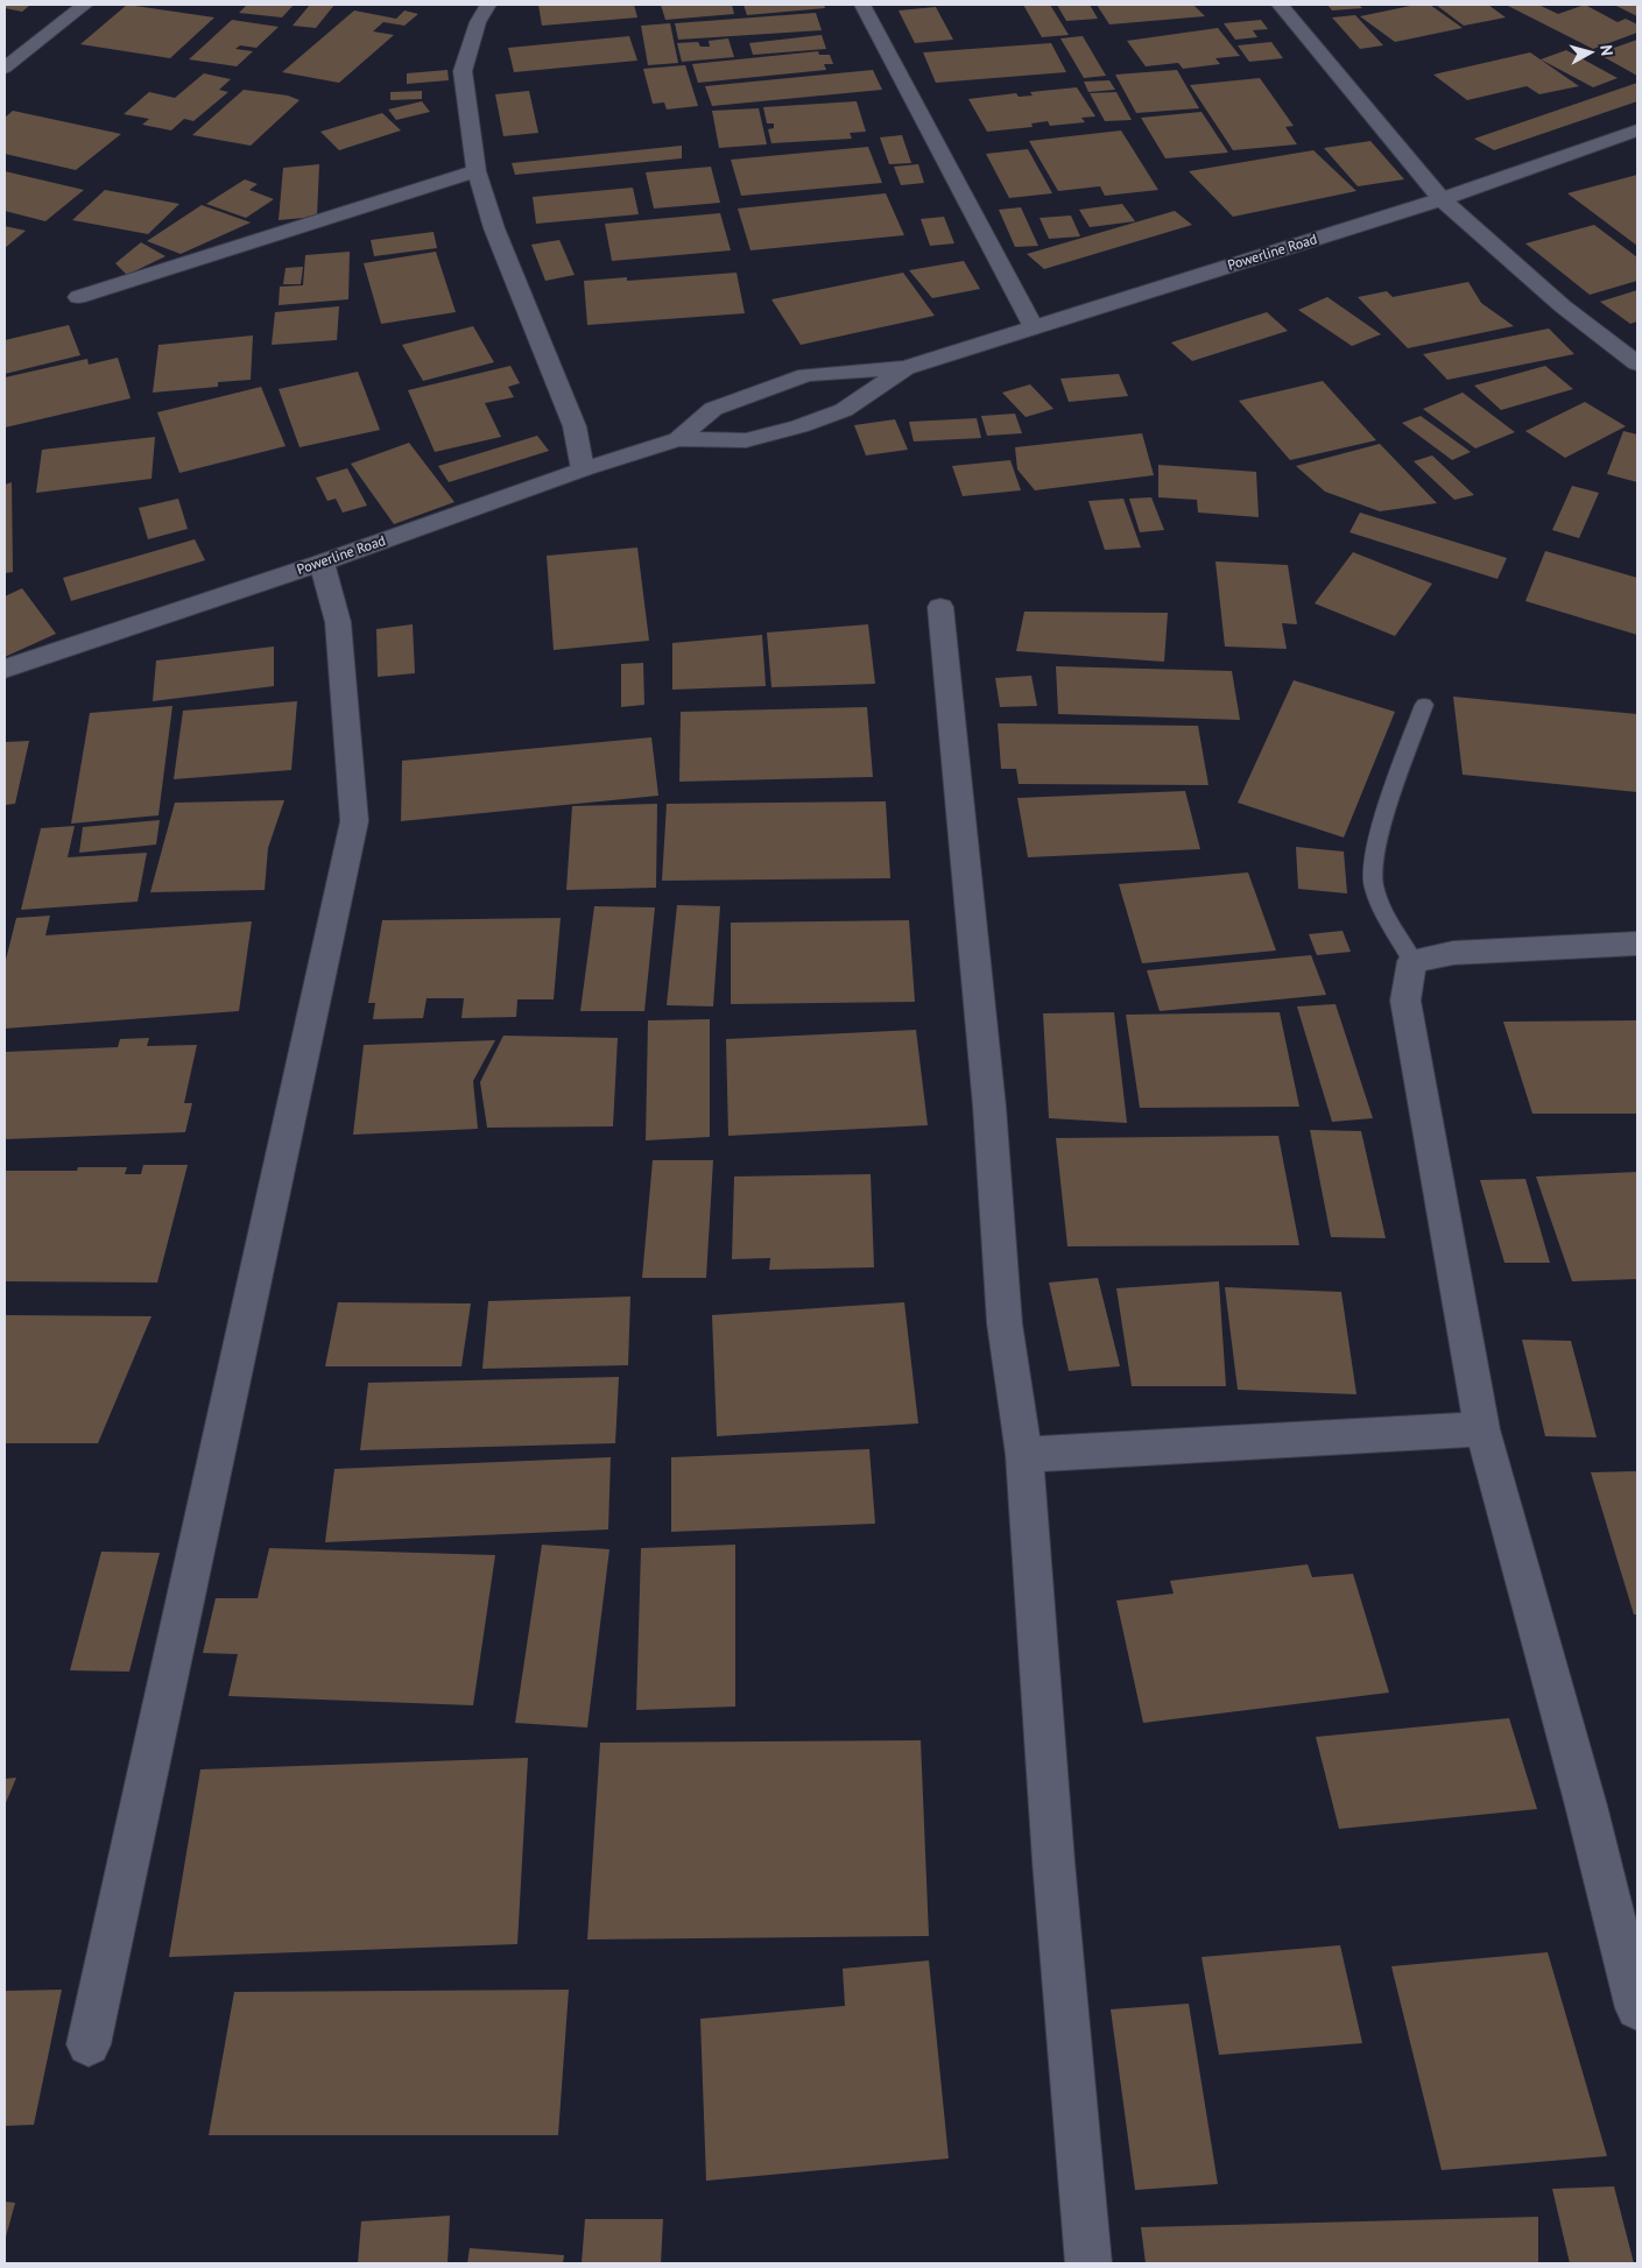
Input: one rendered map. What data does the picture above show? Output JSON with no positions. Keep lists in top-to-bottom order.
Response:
{
  "streets": {
    "street": ["Powerline Road"]
  },
  "north": "right"
}
